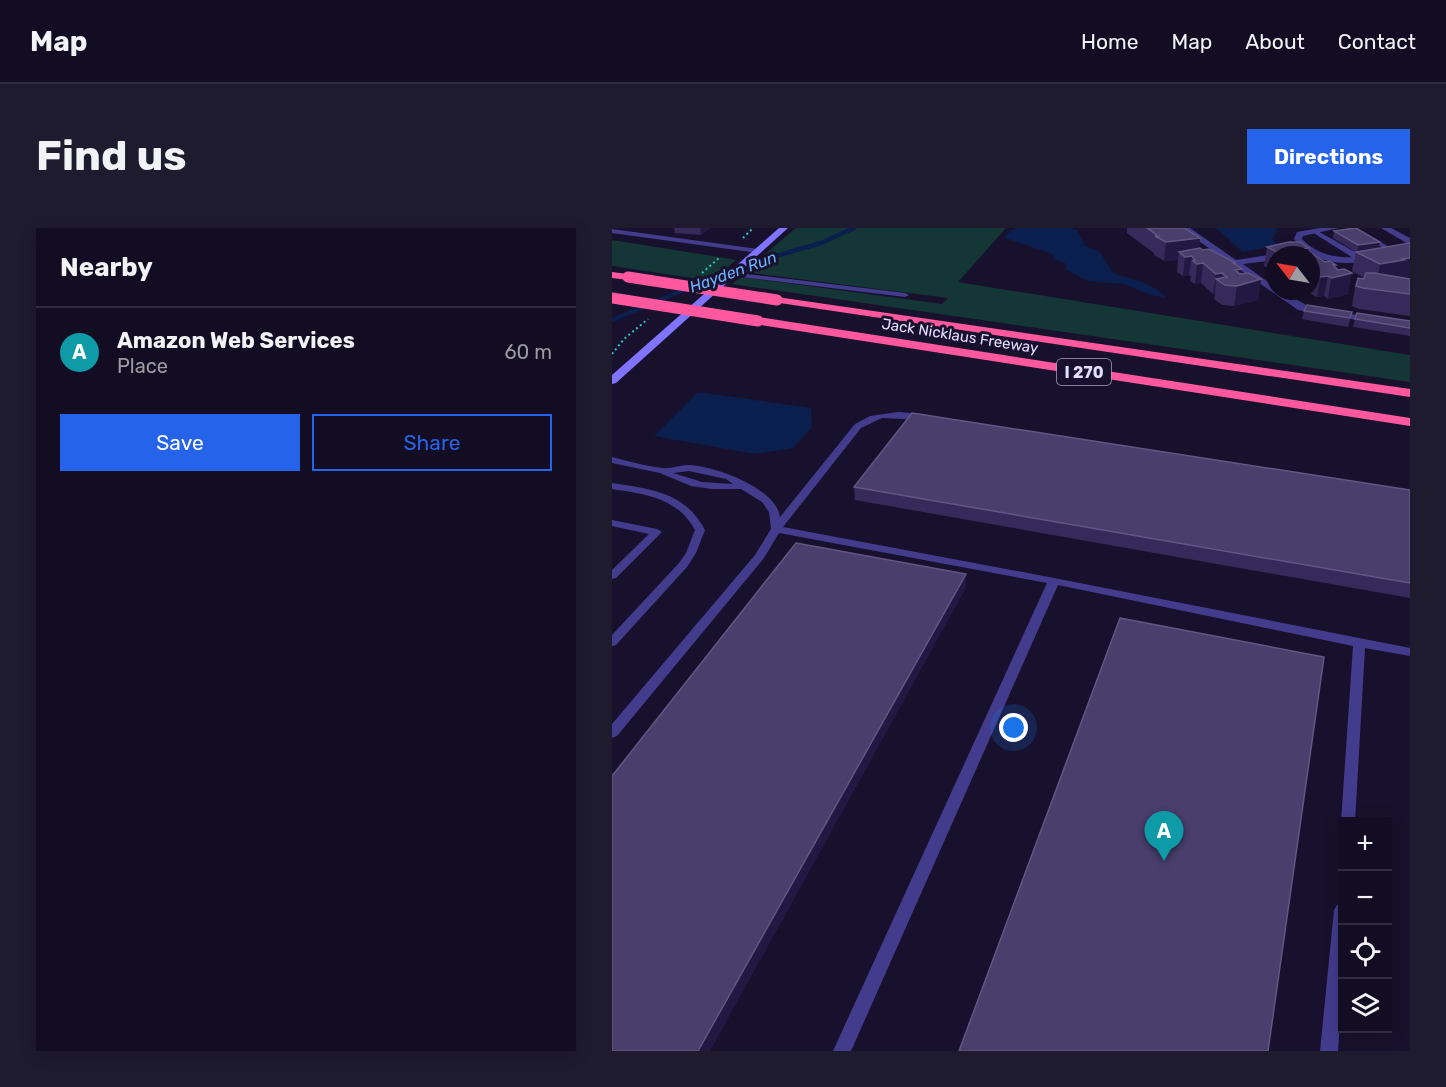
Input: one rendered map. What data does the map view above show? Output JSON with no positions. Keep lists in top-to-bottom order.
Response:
{
  "streets": {
    "highway": ["Jack Nicklaus Freeway", "I 270"]
  },
  "water": ["Hayden Run"],
  "north": "top left",
  "page": {
    "header": "Map",
    "nav": [
      "Home",
      "Map",
      "About",
      "Contact"
    ],
    "buttons": [
      "Directions",
      ["Save", "Share"]
    ],
    "title": "Find us",
    "heading": "Nearby",
    "list": [
      {
        "mark": "A",
        "name": "Amazon Web Services",
        "note": "Place",
        "value": "60 m"
      }
    ],
    "pins": "A",
    "map_buttons": ["+", "−"]
  }
}
